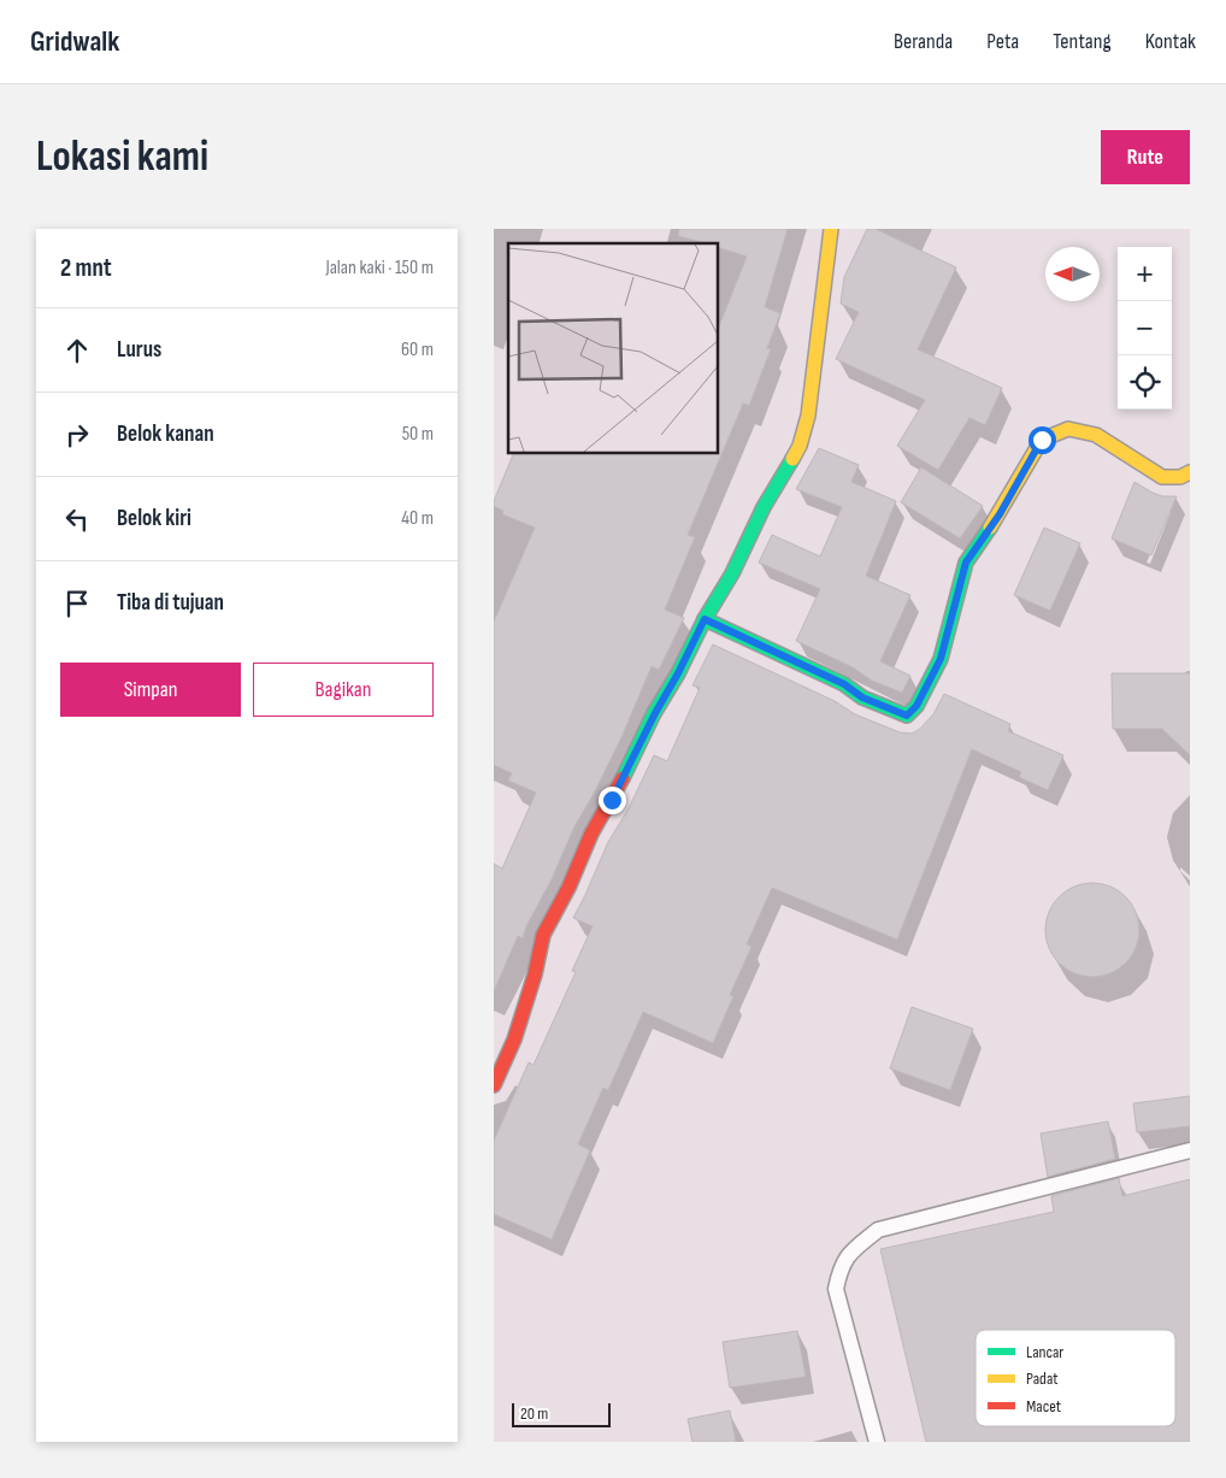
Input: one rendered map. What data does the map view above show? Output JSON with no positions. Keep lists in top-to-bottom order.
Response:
{
  "legend": ["Lancar", "Padat", "Macet"],
  "scale_bar": "20 m",
  "north": "left",
  "page": {
    "header": "Gridwalk",
    "nav": [
      "Beranda",
      "Peta",
      "Tentang",
      "Kontak"
    ],
    "buttons": [
      "Rute",
      ["Simpan", "Bagikan"]
    ],
    "title": "Lokasi kami",
    "heading": ["2 mnt", "Jalan kaki · 150 m"],
    "map_buttons": ["+", "−"],
    "list": [
      ["Lurus", "60 m"],
      ["Belok kanan", "50 m"],
      ["Belok kiri", "40 m"],
      "Tiba di tujuan"
    ],
    "scale": "20 m"
  }
}
